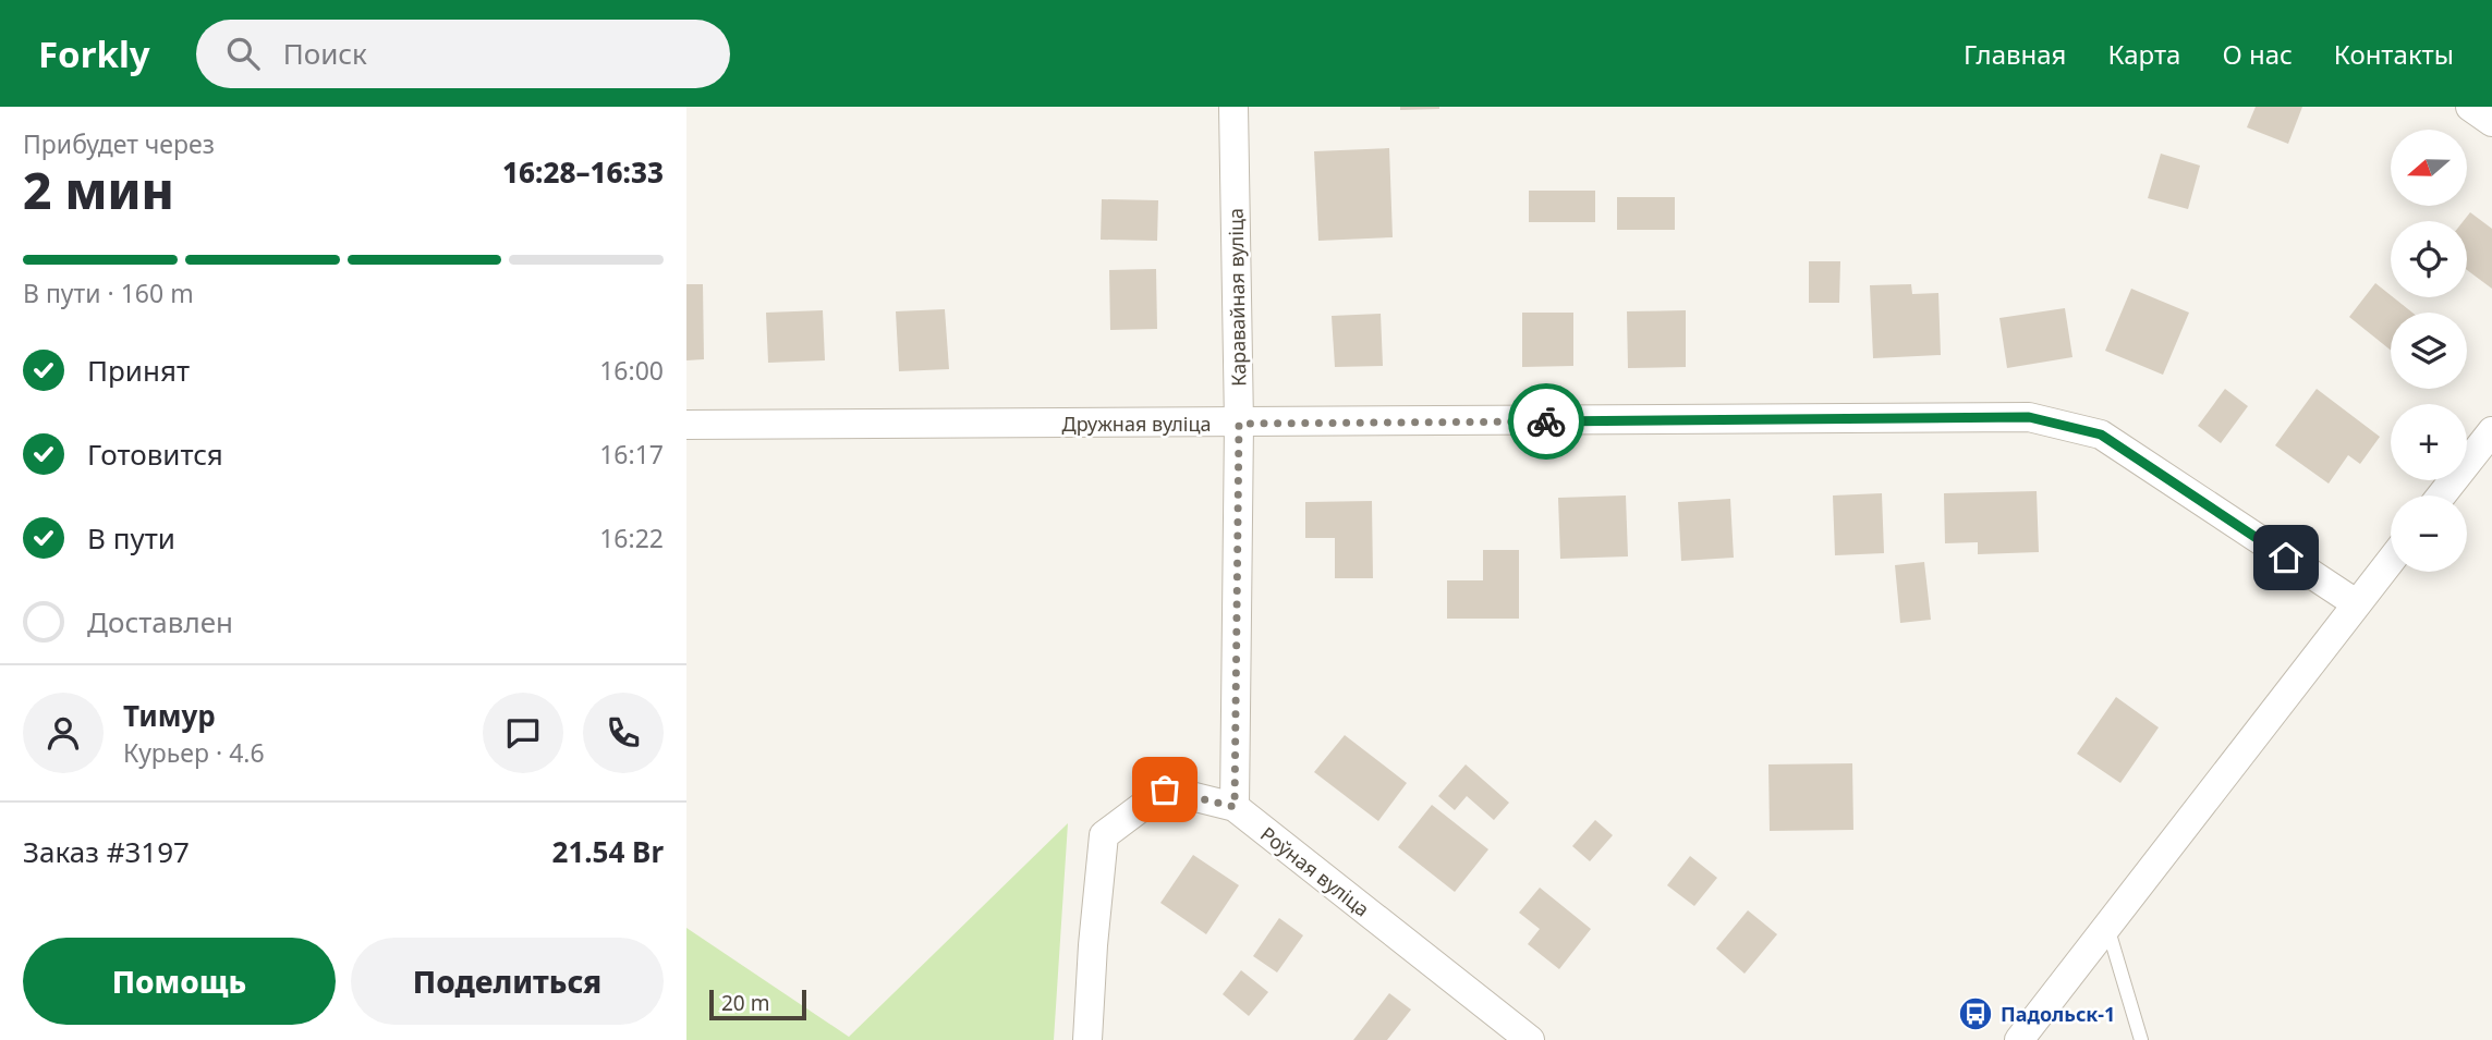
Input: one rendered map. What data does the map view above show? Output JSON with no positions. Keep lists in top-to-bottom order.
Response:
{
  "streets": {
    "street": ["Каравайная вуліца", "Дружная вуліца", "Роўная вуліца"]
  },
  "crossings": [
    ["Каравайная вуліца", "Дружная вуліца"],
    ["Каравайная вуліца", "Роўная вуліца"]
  ],
  "places": {
    "bus stop": ["Падольск-1"]
  },
  "scale_bar": "20 m",
  "north": "left",
  "page": {
    "header": "Forkly",
    "search": "Поиск",
    "nav": [
      "Главная",
      "Карта",
      "О нас",
      "Контакты"
    ],
    "heading": ["2 мин", "Прибудет через", "16:28–16:33"],
    "panel": [
      "Тимур",
      "Курьер · 4.6",
      "Заказ #3197",
      "21.54 Br"
    ],
    "map_buttons": ["+", "−"],
    "bar": "В пути · 160 m",
    "list": [
      ["Принят", "16:00"],
      ["Готовится", "16:17"],
      ["В пути", "16:22"],
      "Доставлен"
    ],
    "buttons": ["Помощь", "Поделиться"],
    "scale": "20 m"
  }
}
